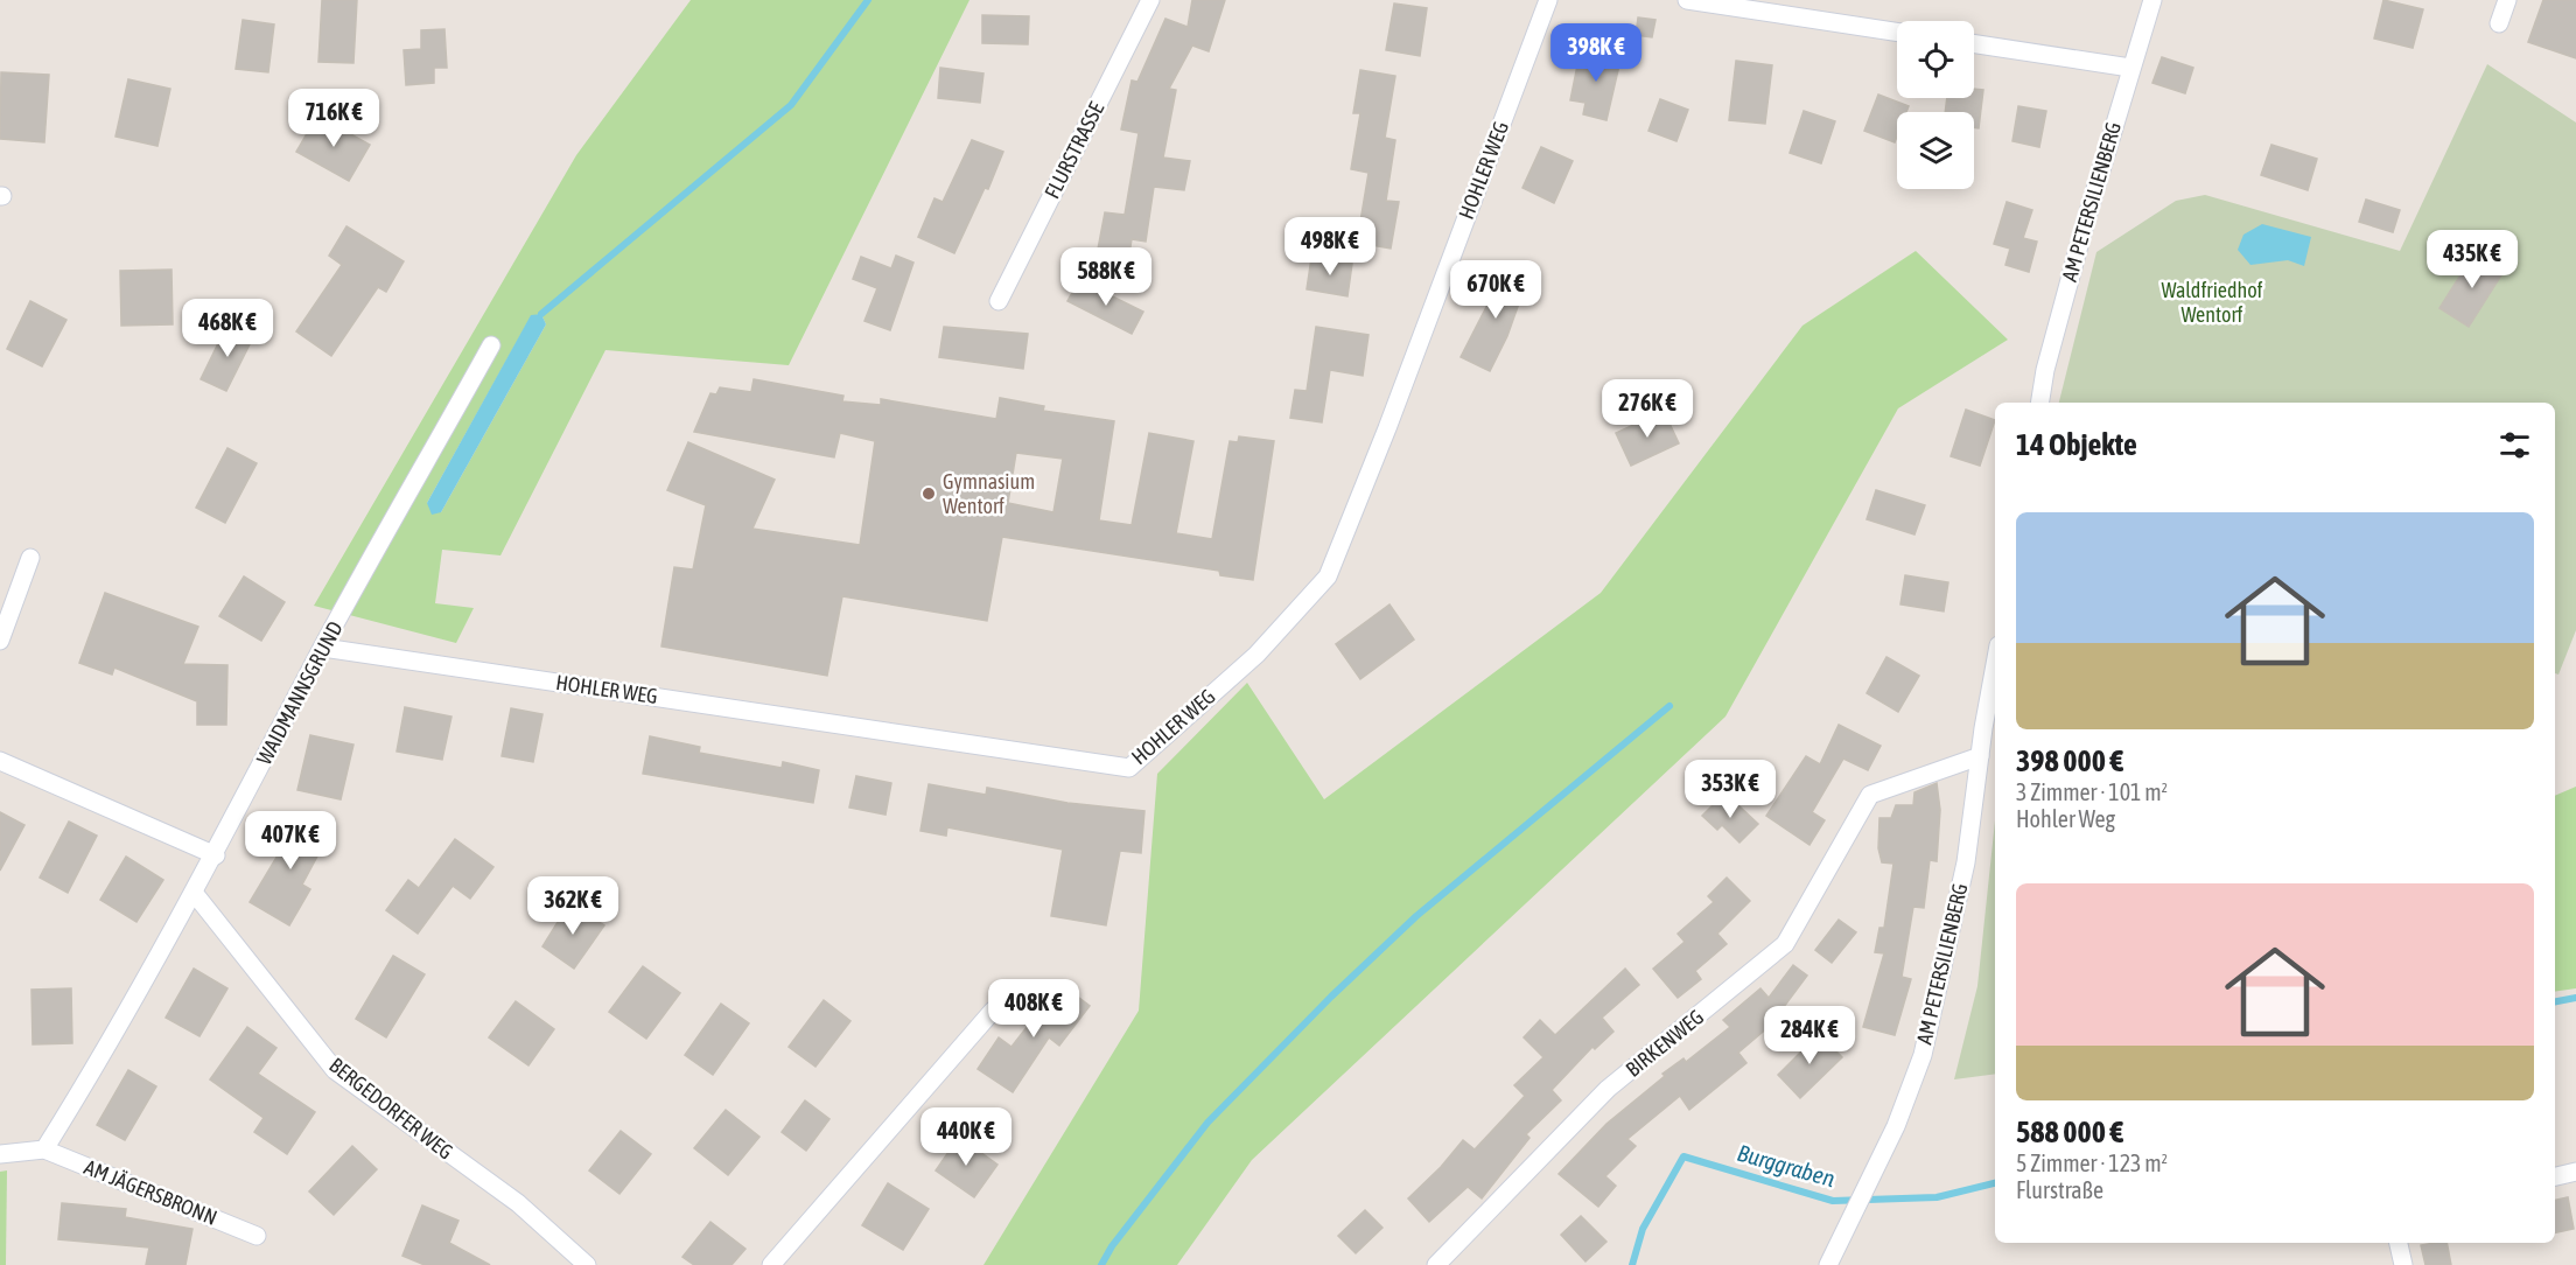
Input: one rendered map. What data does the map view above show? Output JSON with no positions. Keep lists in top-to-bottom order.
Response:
{
  "streets": {
    "street": [
      "FLURSTRASSE",
      "HOHLER WEG",
      "AM PETERSILIENBERG",
      "WAIDMANNSGRUND",
      "BIRKENWEG",
      "BERGEDORFER WEG",
      "AM JÄGERSBRONN"
    ]
  },
  "crossings": [
    ["HOHLER WEG", "WAIDMANNSGRUND"],
    ["AM PETERSILIENBERG", "BIRKENWEG"],
    ["WAIDMANNSGRUND", "BERGEDORFER WEG"],
    ["WAIDMANNSGRUND", "AM JÄGERSBRONN"]
  ],
  "water": ["Burggraben"],
  "parks": ["Waldfriedhof Wentorf"],
  "places": ["Gymnasium Wentorf"],
  "page": {
    "price": [
      "398K €",
      "716K €",
      "498K €",
      "435K €",
      "588K €",
      "670K €",
      "468K €",
      "276K €",
      "353K €",
      "407K €",
      "362K €",
      "408K €",
      "284K €",
      "440K €"
    ],
    "heading": "14 Objekte",
    "list": [
      {
        "name": "398 000 €",
        "note": "3 Zimmer · 101 m² · Hohler Weg"
      },
      {
        "name": "588 000 €",
        "note": "5 Zimmer · 123 m² · Flurstraße"
      }
    ]
  }
}
